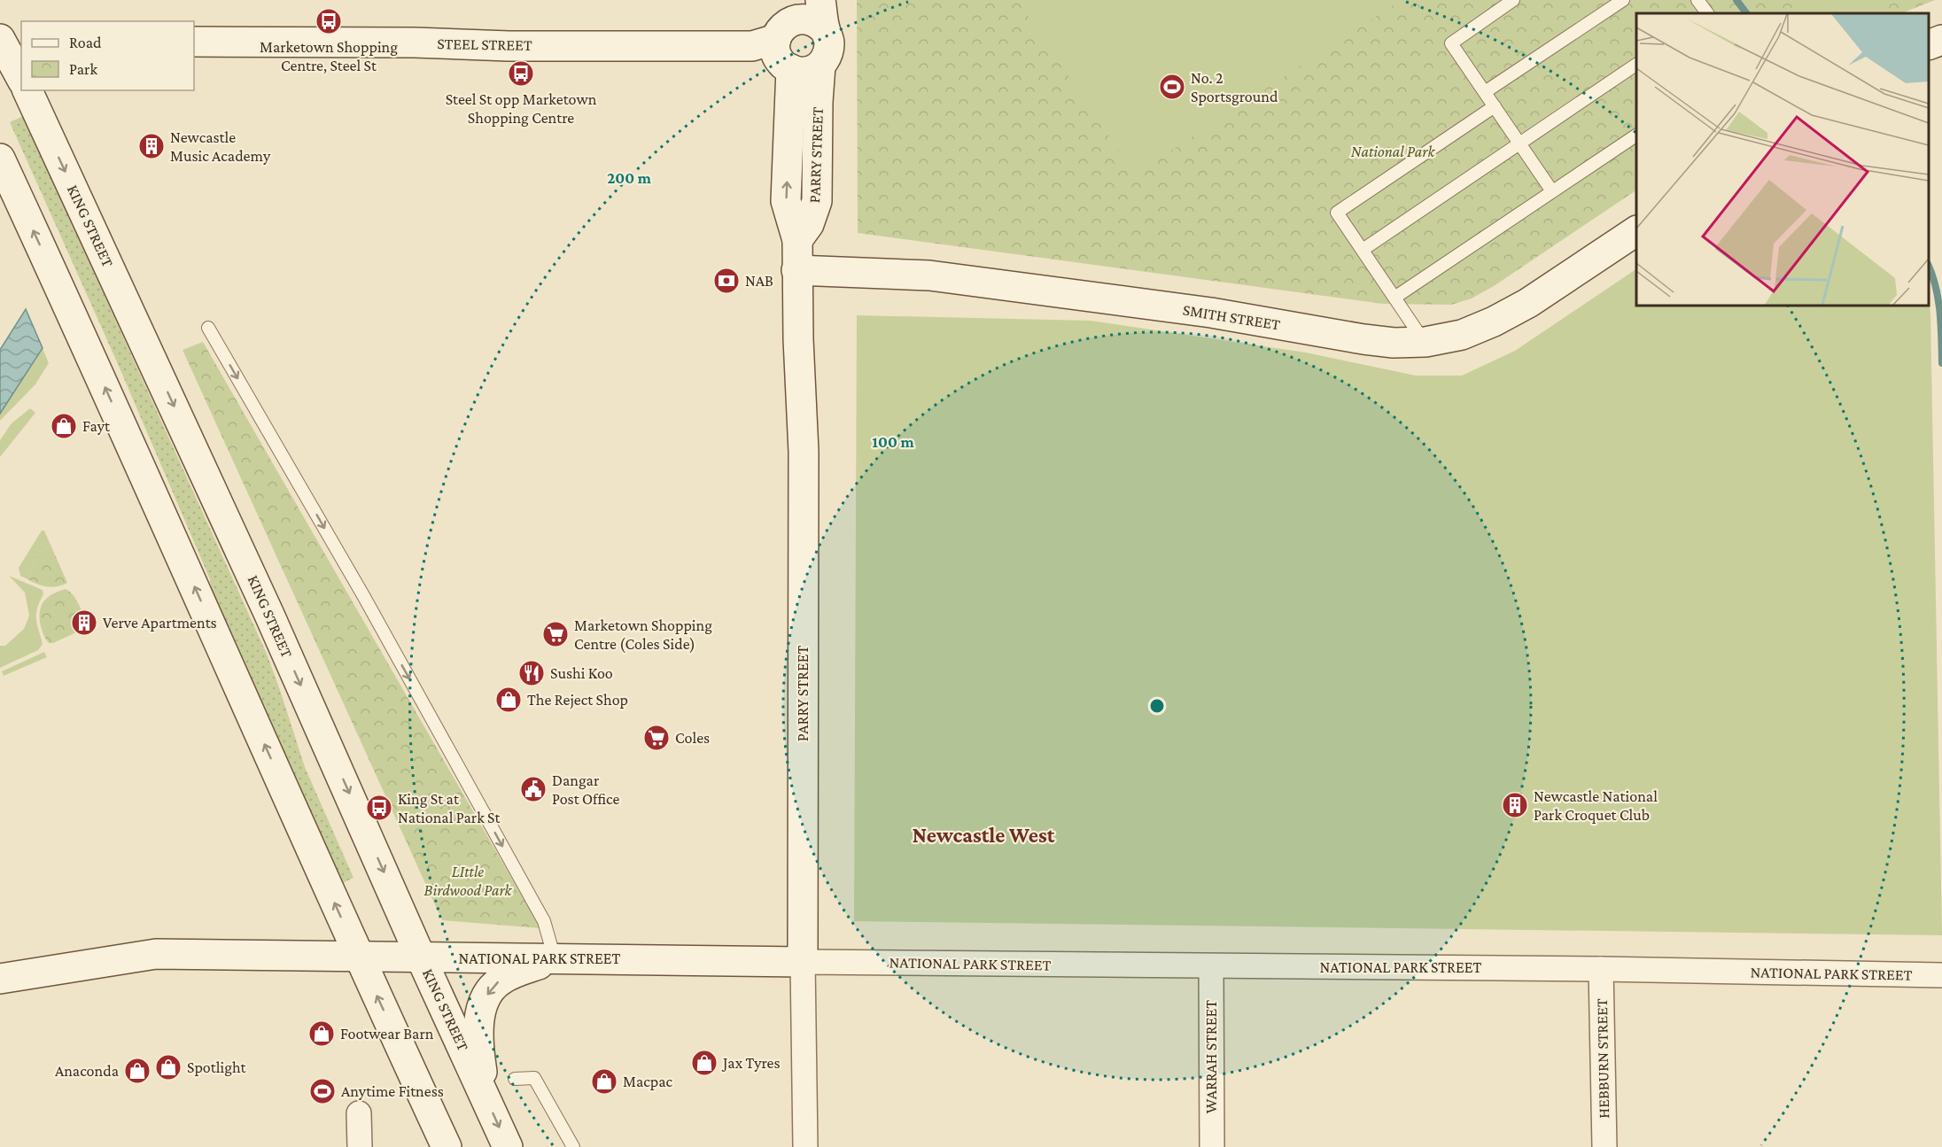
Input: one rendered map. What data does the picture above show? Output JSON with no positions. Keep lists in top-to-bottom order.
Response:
{
  "streets": {
    "street": [
      "STEEL STREET",
      "PARRY STREET",
      "KING STREET",
      "SMITH STREET",
      "NATIONAL PARK STREET",
      "WARRAH STREET",
      "HEBBURN STREET"
    ]
  },
  "crossings": [
    ["STEEL STREET", "PARRY STREET"],
    ["PARRY STREET", "SMITH STREET"],
    ["PARRY STREET", "NATIONAL PARK STREET"],
    ["KING STREET", "NATIONAL PARK STREET"],
    ["NATIONAL PARK STREET", "WARRAH STREET"],
    ["NATIONAL PARK STREET", "HEBBURN STREET"]
  ],
  "districts": ["Newcastle West"],
  "parks": ["National Park", "LIttle Birdwood Park"],
  "places": {
    "bus stop": ["Marketown Shopping Centre, Steel St", "Steel St opp Marketown Shopping Centre", "King St at National Park St"],
    "sports": ["No. 2 Sportsground", "Anytime Fitness"],
    "building": ["Newcastle Music Academy", "Verve Apartments", "Newcastle National Park Croquet Club"],
    "bank": ["NAB"],
    "shop": [
      "Fayt",
      "The Reject Shop",
      "Footwear Barn",
      "Jax Tyres",
      "Spotlight",
      "Anaconda",
      "Macpac"
    ],
    "supermarket": ["Marketown Shopping Centre (Coles Side)", "Coles"],
    "restaurant": ["Sushi Koo"],
    "public building": ["Dangar Post Office"]
  },
  "legend": ["Road", "Park"],
  "rings": ["200 m", "100 m"]
}
